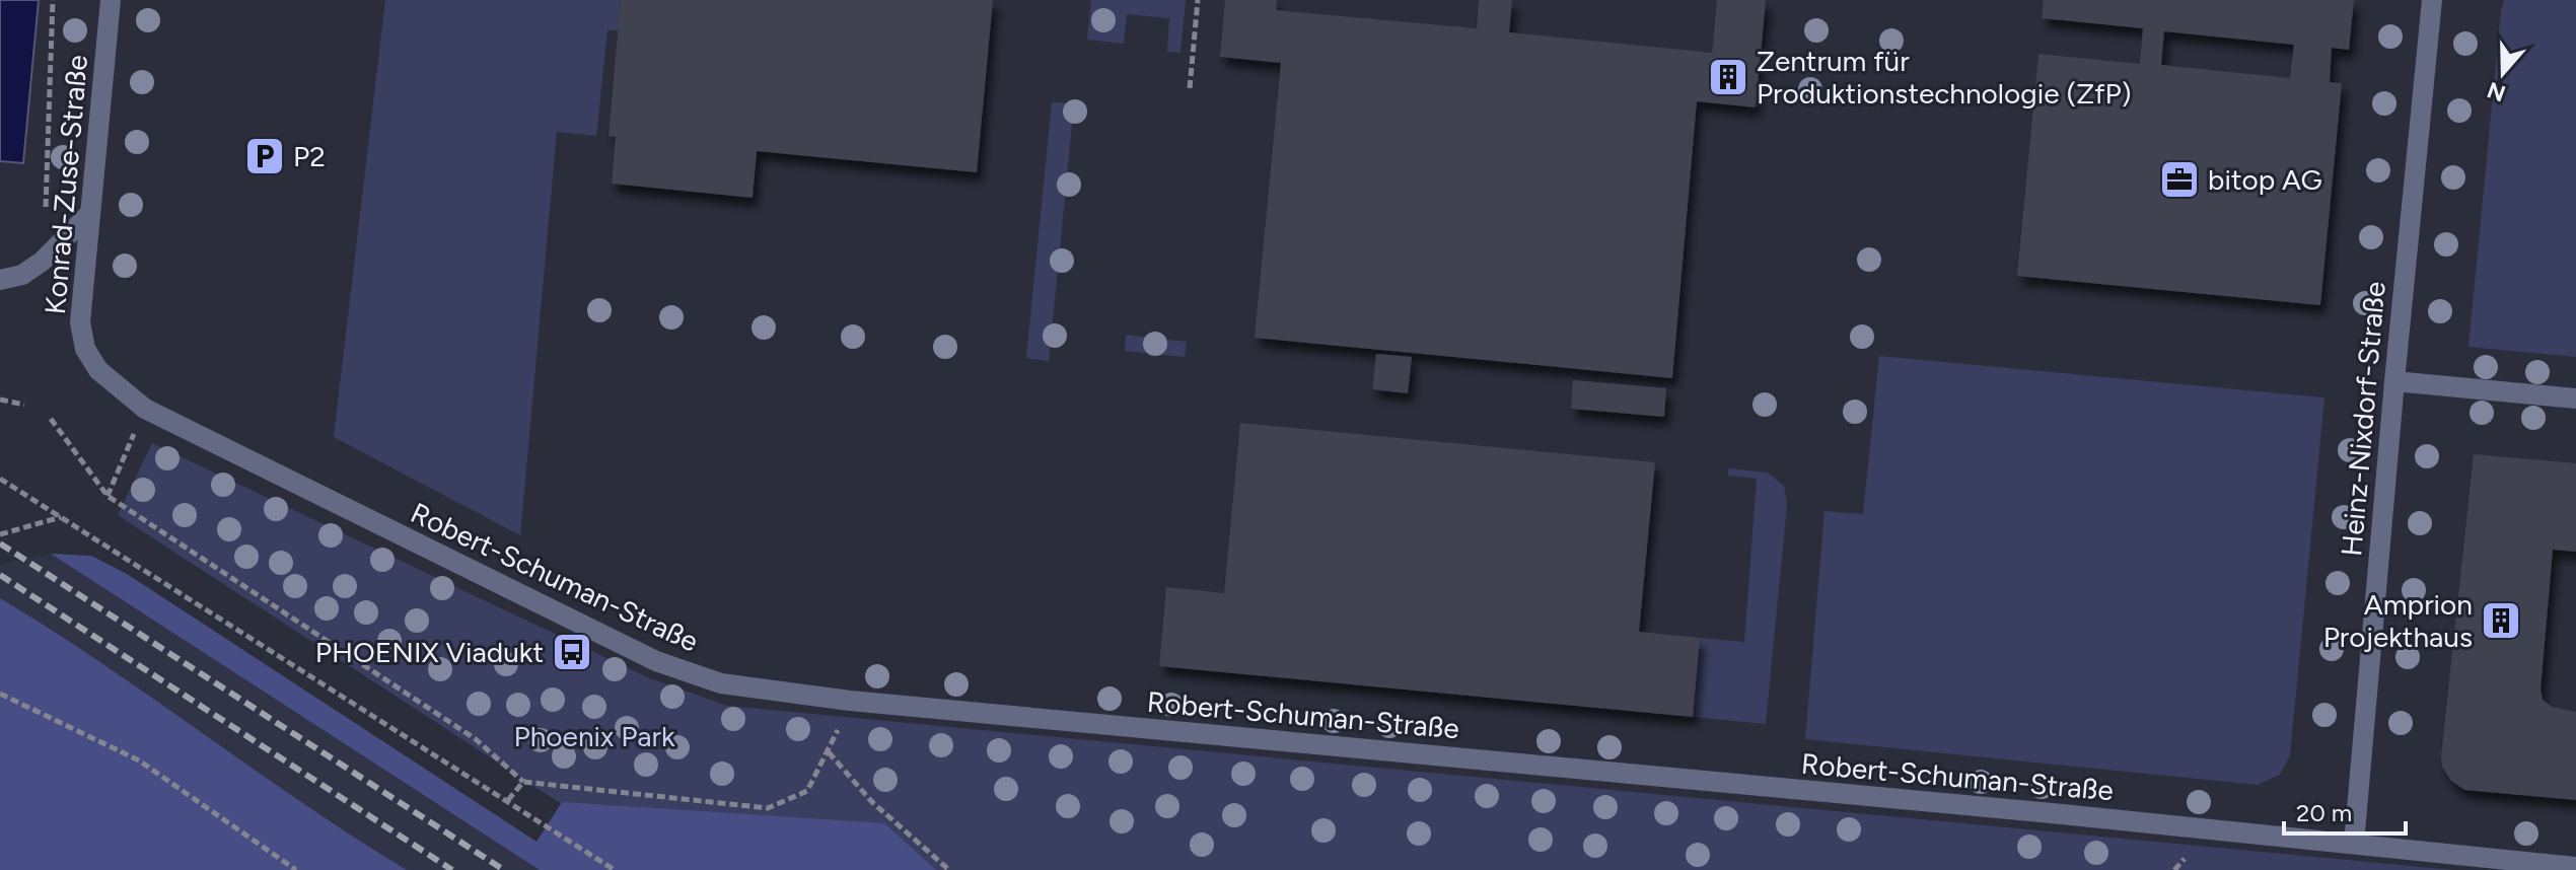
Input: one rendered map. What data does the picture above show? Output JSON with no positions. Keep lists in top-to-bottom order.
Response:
{
  "streets": {
    "street": ["Konrad-Zuse-Straße", "Heinz-Nixdorf-Straße", "Robert-Schuman-Straße"]
  },
  "crossings": [
    ["Konrad-Zuse-Straße", "Robert-Schuman-Straße"],
    ["Heinz-Nixdorf-Straße", "Robert-Schuman-Straße"]
  ],
  "parks": ["Phoenix Park"],
  "places": {
    "building": ["Zentrum für Produktionstechnologie (ZfP)", "Amprion Projekthaus"],
    "parking": ["P2"],
    "office": ["bitop AG"],
    "bus stop": ["PHOENIX Viadukt"]
  },
  "scale_bar": "20 m",
  "north": "bottom"
}
